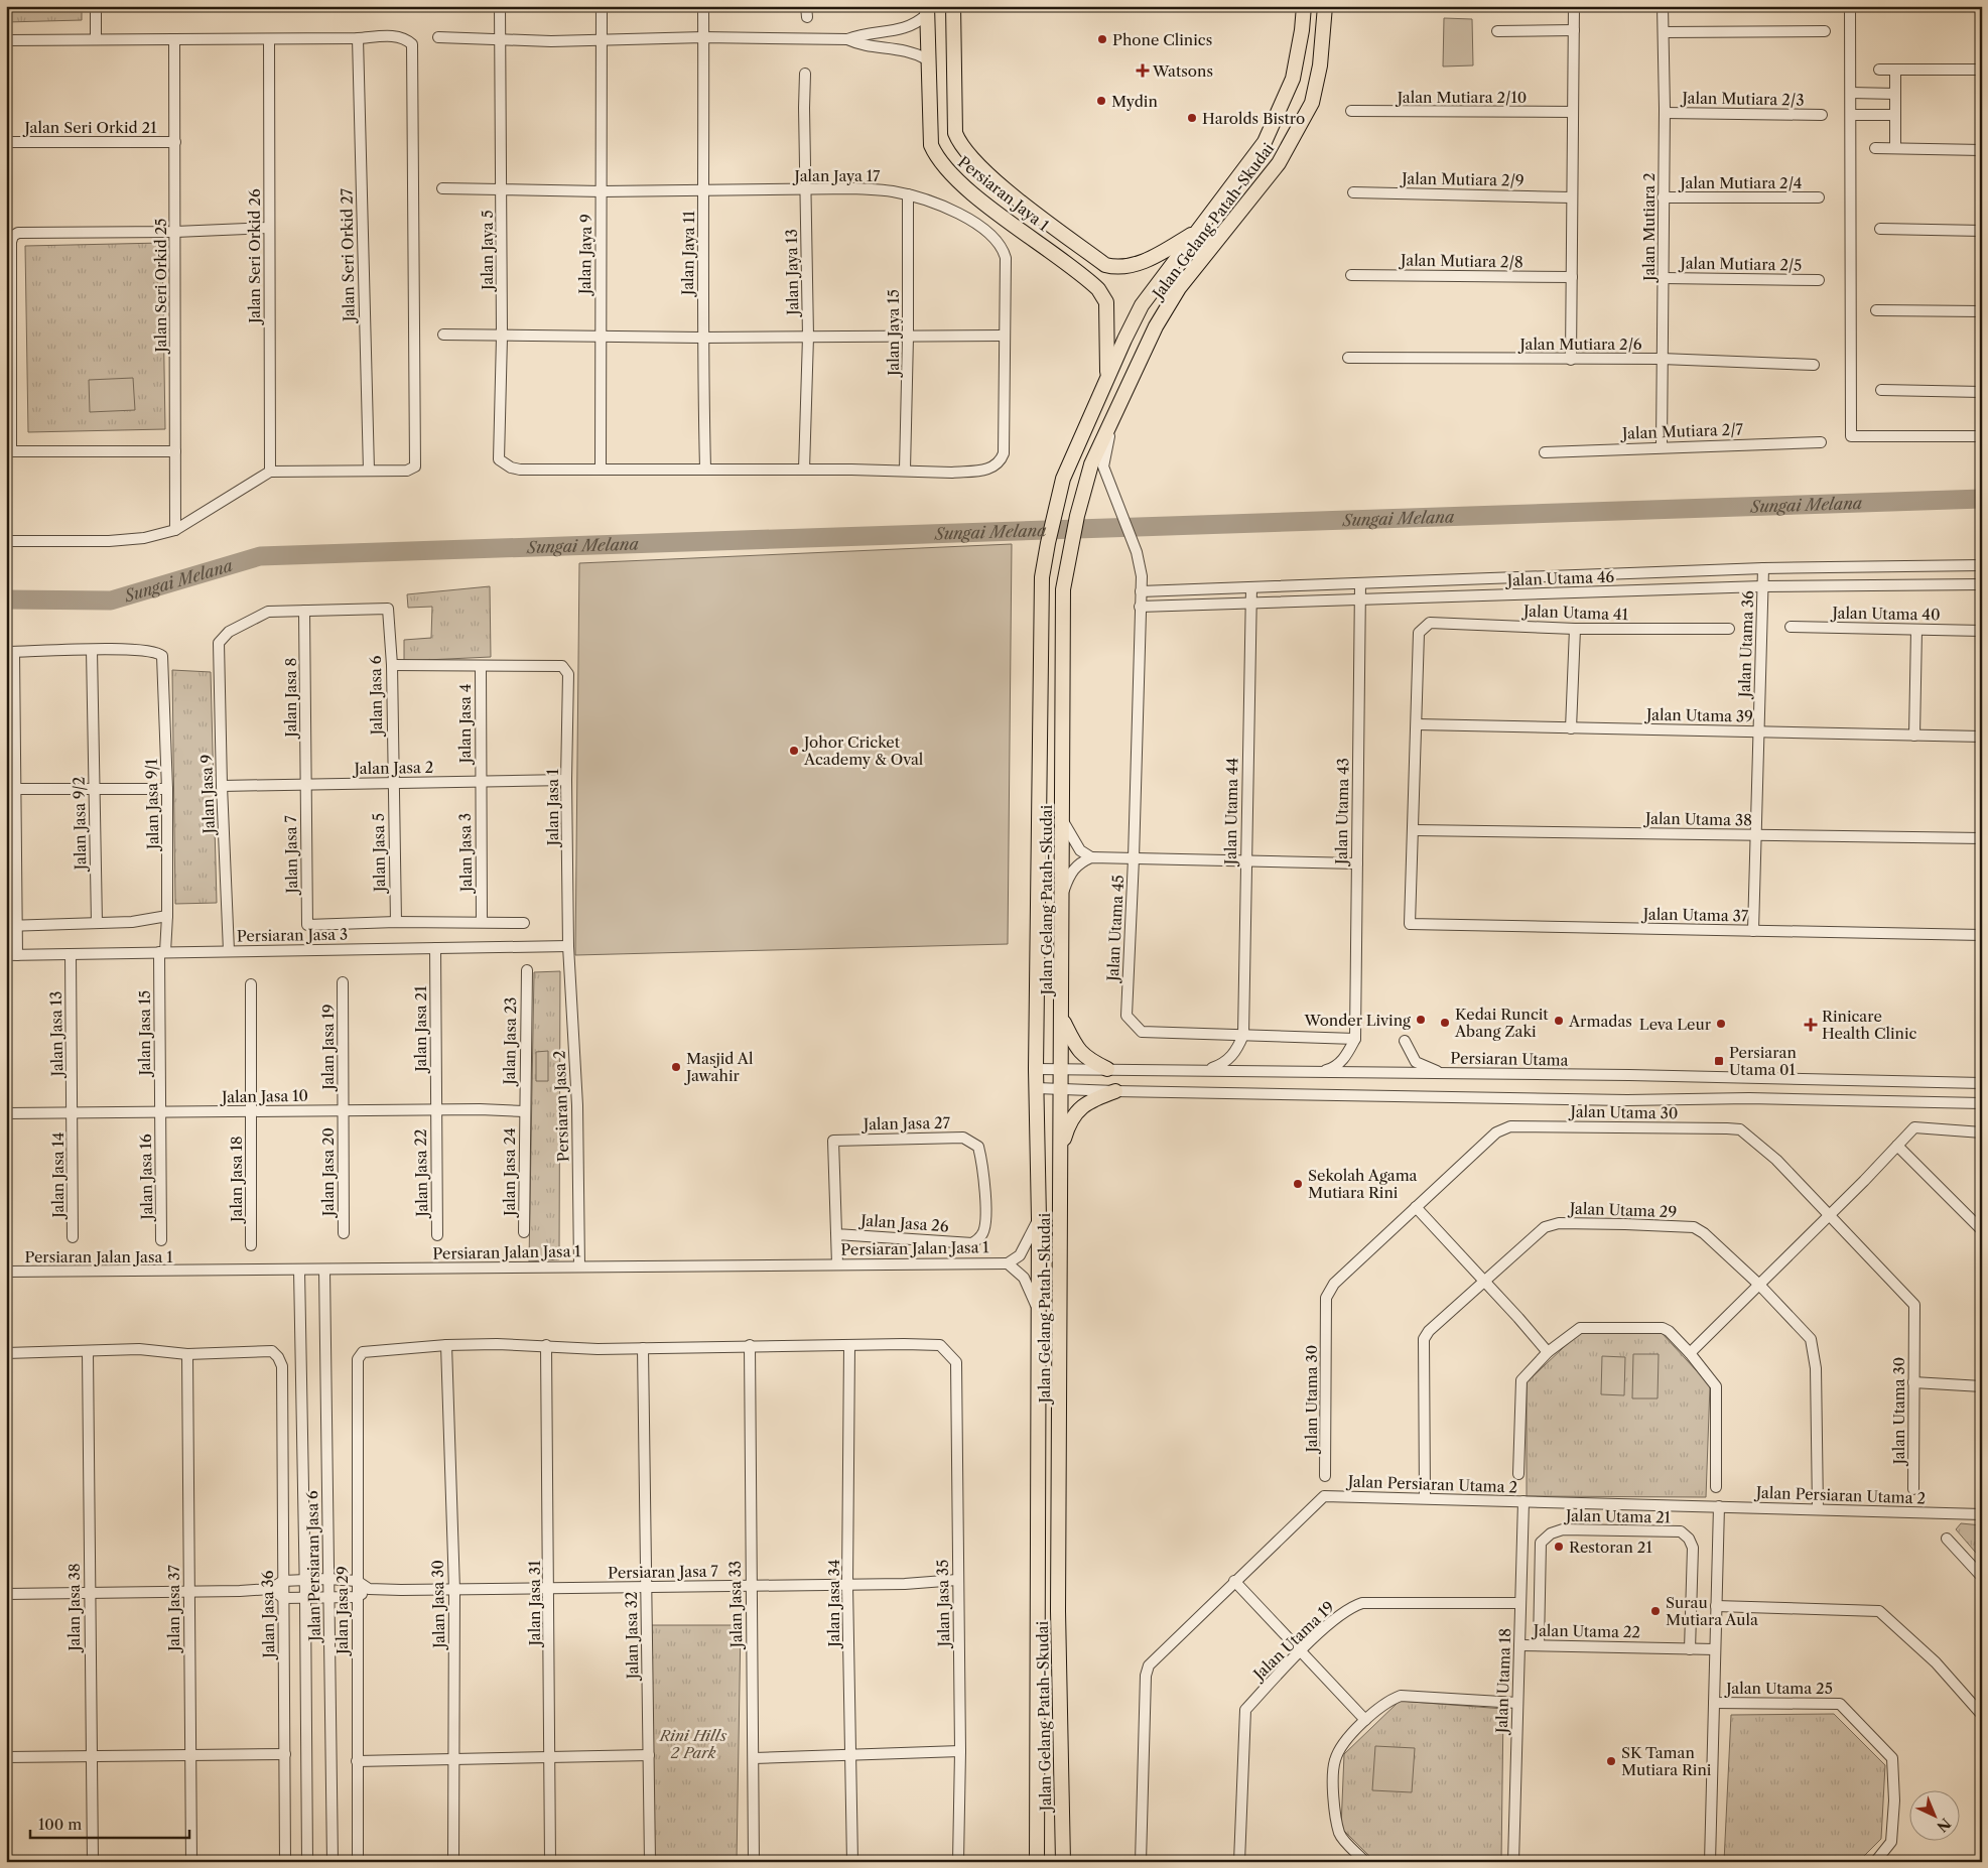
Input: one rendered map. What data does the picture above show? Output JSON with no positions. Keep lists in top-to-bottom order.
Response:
{
  "streets": {
    "main road": ["Persiaran Jaya 1", "Jalan Gelang Patah-Skudai"],
    "street": [
      "Jalan Mutiara 2/10",
      "Jalan Mutiara 2/3",
      "Jalan Seri Orkid 21",
      "Jalan Jaya 17",
      "Jalan Mutiara 2/9",
      "Jalan Mutiara 2/4",
      "Jalan Mutiara 2",
      "Jalan Jaya 5",
      "Jalan Jaya 11",
      "Jalan Jaya 9",
      "Jalan Seri Orkid 27",
      "Jalan Seri Orkid 26",
      "Jalan Mutiara 2/8",
      "Jalan Mutiara 2/5",
      "Jalan Jaya 13",
      "Jalan Seri Orkid 25",
      "Jalan Jaya 15",
      "Jalan Mutiara 2/6",
      "Jalan Mutiara 2/7",
      "Jalan Utama 46",
      "Jalan Utama 41",
      "Jalan Utama 40",
      "Jalan Utama 36",
      "Jalan Jasa 6",
      "Jalan Jasa 8",
      "Jalan Utama 39",
      "Jalan Jasa 4",
      "Jalan Jasa 2",
      "Jalan Jasa 9",
      "Jalan Jasa 9/1",
      "Jalan Jasa 1",
      "Jalan Utama 44",
      "Jalan Utama 43",
      "Jalan Utama 38",
      "Jalan Jasa 9/2",
      "Jalan Jasa 5",
      "Jalan Jasa 3",
      "Jalan Jasa 7",
      "Jalan Utama 37",
      "Jalan Utama 45",
      "Persiaran Jasa 3",
      "Jalan Jasa 21",
      "Jalan Jasa 15",
      "Jalan Jasa 13",
      "Jalan Jasa 23",
      "Jalan Jasa 19",
      "Persiaran Utama",
      "Jalan Jasa 10",
      "Persiaran Jasa 2",
      "Jalan Utama 30",
      "Jalan Jasa 27",
      "Jalan Jasa 20",
      "Jalan Jasa 24",
      "Jalan Jasa 22",
      "Jalan Jasa 14",
      "Jalan Jasa 16",
      "Jalan Jasa 18",
      "Jalan Utama 29",
      "Jalan Jasa 26",
      "Persiaran Jalan Jasa 1",
      "Jalan Persiaran Utama 2",
      "Jalan Utama 21",
      "Jalan Persiaran Jasa 6",
      "Persiaran Jasa 7",
      "Jalan Jasa 31",
      "Jalan Jasa 34",
      "Jalan Jasa 35",
      "Jalan Jasa 30",
      "Jalan Jasa 33",
      "Jalan Jasa 38",
      "Jalan Jasa 37",
      "Jalan Jasa 29",
      "Jalan Jasa 36",
      "Jalan Utama 22",
      "Jalan Jasa 32",
      "Jalan Utama 19",
      "Jalan Utama 18",
      "Jalan Utama 25"
    ]
  },
  "crossings": [
    ["Jalan Mutiara 2/3", "Jalan Mutiara 2"],
    ["Jalan Seri Orkid 21", "Jalan Seri Orkid 25"],
    ["Jalan Jaya 17", "Jalan Jaya 5"],
    ["Jalan Jaya 17", "Jalan Jaya 11"],
    ["Jalan Jaya 17", "Jalan Jaya 9"],
    ["Jalan Jaya 17", "Jalan Jaya 13"],
    ["Jalan Jaya 17", "Jalan Jaya 15"],
    ["Jalan Mutiara 2/4", "Jalan Mutiara 2"],
    ["Persiaran Jaya 1", "Jalan Gelang Patah-Skudai"],
    ["Jalan Gelang Patah-Skudai", "Jalan Utama 45"],
    ["Jalan Gelang Patah-Skudai", "Persiaran Utama"],
    ["Jalan Mutiara 2", "Jalan Mutiara 2/5"],
    ["Jalan Mutiara 2", "Jalan Mutiara 2/6"],
    ["Jalan Mutiara 2", "Jalan Mutiara 2/7"],
    ["Jalan Jaya 5", "Jalan Jaya 9"],
    ["Jalan Utama 46", "Jalan Utama 36"],
    ["Jalan Utama 46", "Jalan Utama 44"],
    ["Jalan Utama 46", "Jalan Utama 43"],
    ["Jalan Utama 46", "Jalan Utama 45"],
    ["Jalan Utama 41", "Jalan Utama 39"],
    ["Jalan Utama 36", "Jalan Utama 39"],
    ["Jalan Utama 36", "Jalan Utama 38"],
    ["Jalan Utama 36", "Jalan Utama 37"],
    ["Jalan Jasa 6", "Jalan Jasa 8"],
    ["Jalan Jasa 6", "Jalan Jasa 2"],
    ["Jalan Jasa 6", "Jalan Jasa 9"],
    ["Jalan Jasa 6", "Jalan Jasa 5"],
    ["Jalan Jasa 8", "Jalan Jasa 2"],
    ["Jalan Jasa 8", "Jalan Jasa 9"],
    ["Jalan Jasa 8", "Jalan Jasa 7"],
    ["Jalan Jasa 4", "Jalan Jasa 2"],
    ["Jalan Jasa 4", "Jalan Jasa 1"],
    ["Jalan Jasa 4", "Jalan Jasa 3"],
    ["Jalan Jasa 2", "Jalan Jasa 9"],
    ["Jalan Jasa 2", "Jalan Jasa 1"],
    ["Jalan Jasa 2", "Jalan Jasa 5"],
    ["Jalan Jasa 2", "Jalan Jasa 3"],
    ["Jalan Jasa 2", "Jalan Jasa 7"],
    ["Jalan Jasa 9", "Persiaran Jasa 3"],
    ["Jalan Jasa 9/1", "Jalan Jasa 9/2"],
    ["Jalan Jasa 9/1", "Persiaran Jasa 3"],
    ["Jalan Jasa 9/1", "Jalan Jasa 15"],
    ["Jalan Jasa 1", "Persiaran Jasa 3"],
    ["Jalan Jasa 1", "Persiaran Jasa 2"],
    ["Jalan Utama 44", "Jalan Utama 45"],
    ["Jalan Utama 43", "Jalan Utama 45"],
    ["Jalan Utama 38", "Jalan Utama 37"],
    ["Jalan Jasa 5", "Jalan Jasa 7"],
    ["Persiaran Jasa 3", "Jalan Jasa 21"],
    ["Persiaran Jasa 3", "Jalan Jasa 15"],
    ["Persiaran Jasa 3", "Jalan Jasa 13"],
    ["Persiaran Jasa 3", "Persiaran Jasa 2"],
    ["Jalan Jasa 21", "Jalan Jasa 10"],
    ["Jalan Jasa 21", "Jalan Jasa 22"],
    ["Jalan Jasa 15", "Jalan Jasa 10"],
    ["Jalan Jasa 15", "Jalan Jasa 16"],
    ["Jalan Jasa 13", "Jalan Jasa 10"],
    ["Jalan Jasa 13", "Jalan Jasa 14"],
    ["Jalan Jasa 23", "Jalan Jasa 10"],
    ["Jalan Jasa 23", "Jalan Jasa 24"],
    ["Jalan Jasa 19", "Jalan Jasa 10"],
    ["Jalan Jasa 19", "Jalan Jasa 20"],
    ["Jalan Jasa 10", "Jalan Jasa 20"],
    ["Jalan Jasa 10", "Jalan Jasa 24"],
    ["Jalan Jasa 10", "Jalan Jasa 22"],
    ["Jalan Jasa 10", "Jalan Jasa 14"],
    ["Jalan Jasa 10", "Jalan Jasa 16"],
    ["Jalan Jasa 10", "Jalan Jasa 18"],
    ["Persiaran Jasa 2", "Persiaran Jalan Jasa 1"],
    ["Jalan Jasa 27", "Jalan Jasa 26"],
    ["Jalan Utama 29", "Jalan Persiaran Utama 2"],
    ["Persiaran Jalan Jasa 1", "Jalan Persiaran Jasa 6"],
    ["Jalan Persiaran Utama 2", "Jalan Utama 18"],
    ["Jalan Utama 21", "Jalan Utama 22"],
    ["Persiaran Jasa 7", "Jalan Jasa 31"],
    ["Persiaran Jasa 7", "Jalan Jasa 34"],
    ["Persiaran Jasa 7", "Jalan Jasa 35"],
    ["Persiaran Jasa 7", "Jalan Jasa 30"],
    ["Persiaran Jasa 7", "Jalan Jasa 33"],
    ["Persiaran Jasa 7", "Jalan Jasa 32"],
    ["Jalan Jasa 34", "Jalan Jasa 35"],
    ["Jalan Jasa 30", "Jalan Jasa 29"],
    ["Jalan Jasa 37", "Jalan Jasa 36"],
    ["Jalan Utama 22", "Jalan Utama 18"],
    ["Jalan Utama 19", "Jalan Utama 18"]
  ],
  "water": ["Sungai Melana"],
  "parks": ["Rini Hills 2 Park"],
  "places": {
    "other": [
      "Phone Clinics",
      "Mydin",
      "Harolds Bistro",
      "Johor Cricket Academy & Oval",
      "Wonder Living",
      "Armadas",
      "Kedai Runcit Abang Zaki",
      "Leva Leur",
      "Masjid Al Jawahir",
      "Sekolah Agama Mutiara Rini",
      "Restoran 21",
      "Surau Mutiara Aula",
      "SK Taman Mutiara Rini"
    ],
    "health": ["Watsons", "Rinicare Health Clinic"],
    "transit": ["Persiaran Utama 01"]
  },
  "scale_bar": "100 m",
  "north": "bottom right"
}
